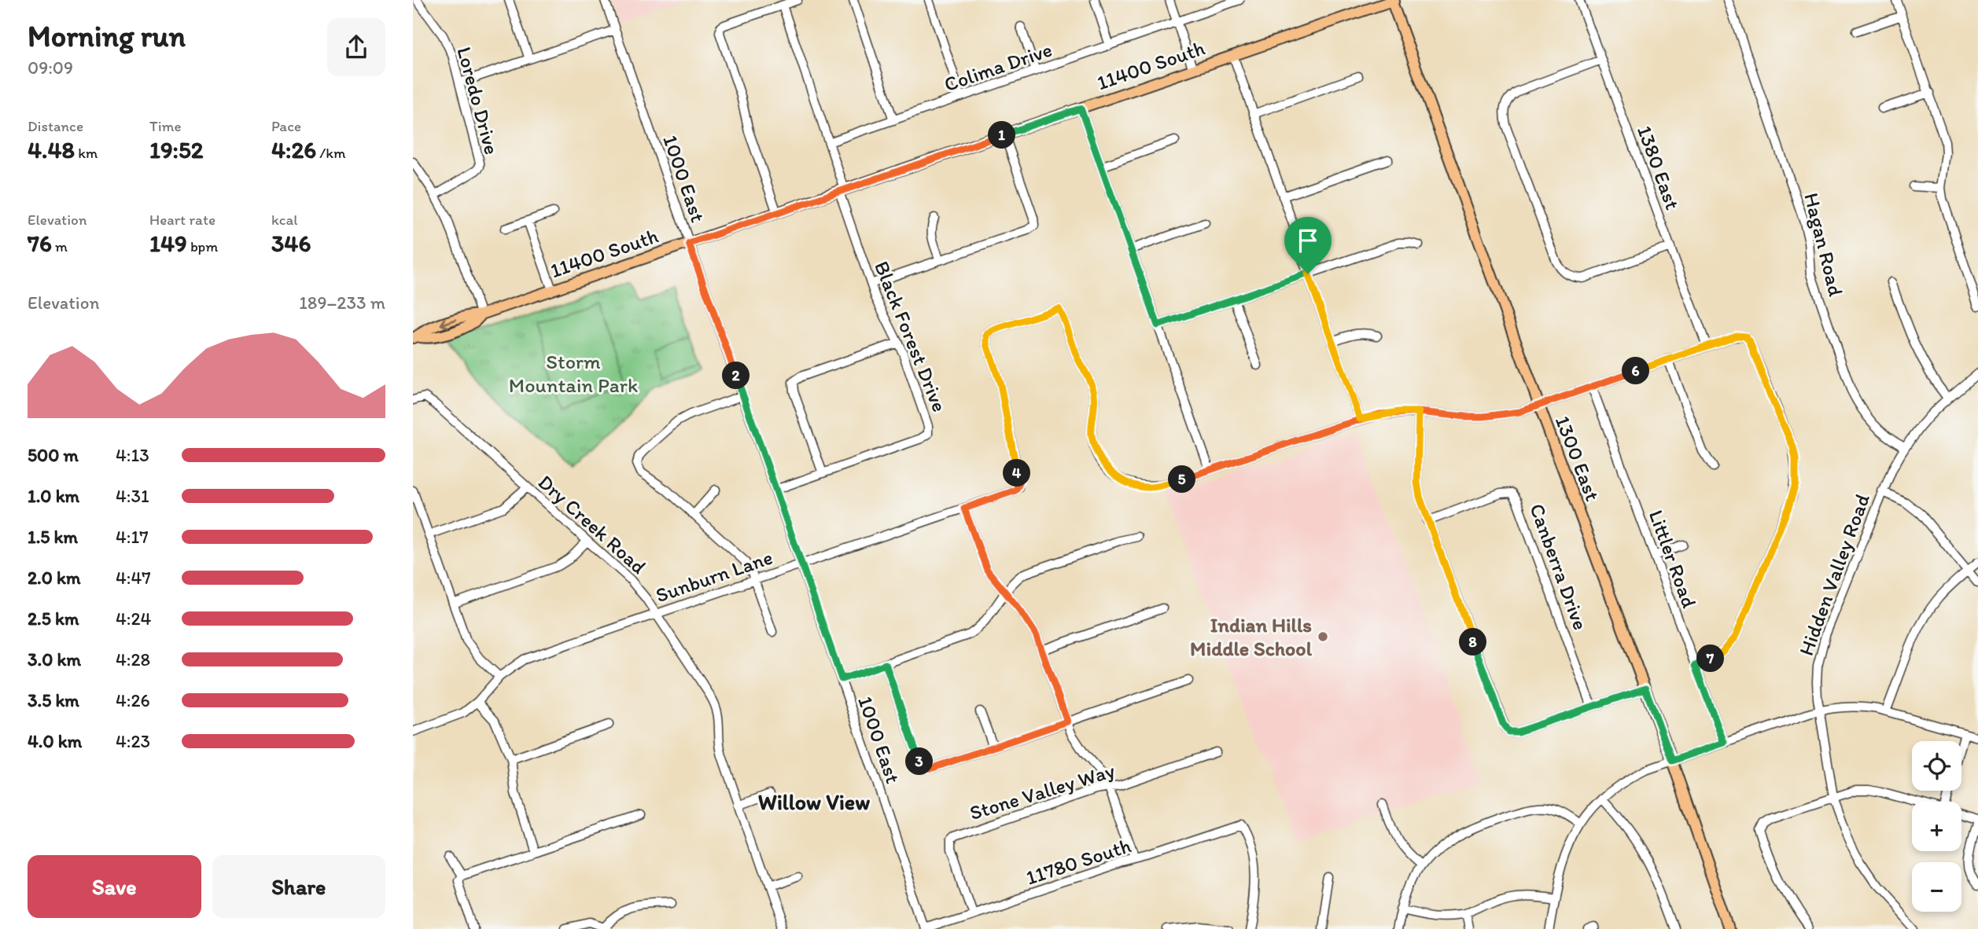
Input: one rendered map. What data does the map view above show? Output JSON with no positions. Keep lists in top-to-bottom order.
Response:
{
  "streets": {
    "main road": ["11400 South", "1300 East"],
    "street": [
      "Colima Drive",
      "Loredo Drive",
      "1380 East",
      "1000 East",
      "Hagan Road",
      "Black Forest Drive",
      "Dry Creek Road",
      "Littler Road",
      "Canberra Drive",
      "Hidden Valley Road",
      "Sunburn Lane",
      "Stone Valley Way",
      "11780 South"
    ]
  },
  "crossings": [
    ["11400 South", "1000 East"],
    ["11400 South", "Black Forest Drive"],
    ["11400 South", "1300 East"],
    ["Colima Drive", "Black Forest Drive"],
    ["1000 East", "Black Forest Drive"],
    ["1000 East", "Sunburn Lane"],
    ["1000 East", "11780 South"],
    ["Hagan Road", "Hidden Valley Road"],
    ["Dry Creek Road", "Sunburn Lane"],
    ["Stone Valley Way", "11780 South"]
  ],
  "districts": ["Willow View"],
  "parks": ["Storm Mountain Park"],
  "places": ["Indian Hills Middle School"],
  "page": {
    "heading": ["Morning run", "09:09"],
    "stats": [
      ["Distance", "4.48 km"],
      ["Time", "19:52"],
      ["Pace", "4:26 /km"],
      ["Elevation", "76 m"],
      ["Heart rate", "149 bpm"],
      ["kcal", "346"]
    ],
    "pins": [
      "1",
      "6",
      "2",
      "4",
      "5",
      "8",
      "7",
      "3"
    ],
    "chart": ["Elevation", "189–233 m"],
    "list": [
      {
        "name": "500 m",
        "note": "4:13"
      },
      {
        "name": "1.0 km",
        "note": "4:31"
      },
      {
        "name": "1.5 km",
        "note": "4:17"
      },
      {
        "name": "2.0 km",
        "note": "4:47"
      },
      {
        "name": "2.5 km",
        "note": "4:24"
      },
      {
        "name": "3.0 km",
        "note": "4:28"
      },
      {
        "name": "3.5 km",
        "note": "4:26"
      },
      {
        "name": "4.0 km",
        "note": "4:23"
      }
    ],
    "map_buttons": ["+", "−"],
    "buttons": ["Save", "Share"]
  }
}
